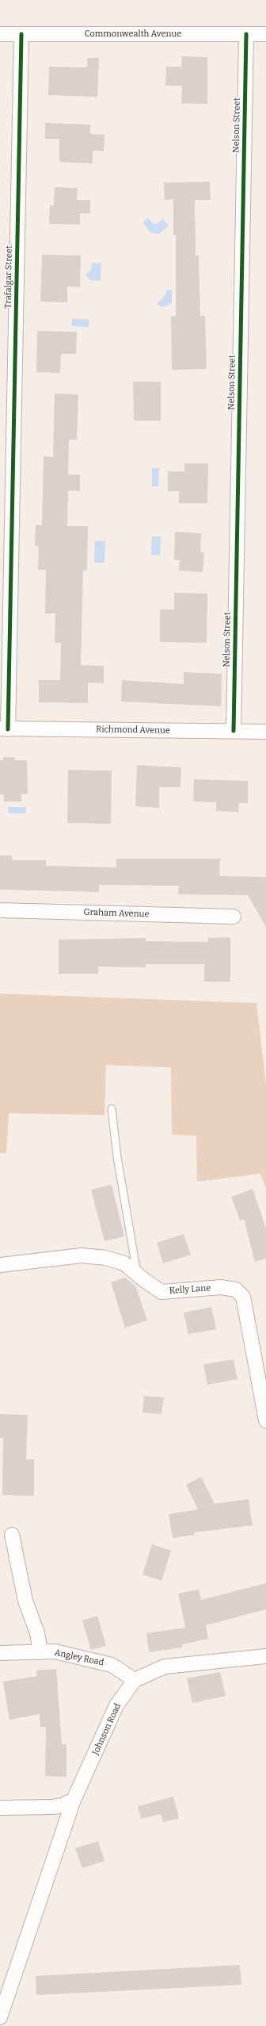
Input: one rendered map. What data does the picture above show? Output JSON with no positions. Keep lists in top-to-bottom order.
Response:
{
  "streets": {
    "street": [
      "Commonwealth Avenue",
      "Nelson Street",
      "Trafalgar Street",
      "Richmond Avenue",
      "Graham Avenue",
      "Kelly Lane",
      "Angley Road",
      "Johnson Road"
    ]
  },
  "crossings": [
    ["Commonwealth Avenue", "Nelson Street"],
    ["Commonwealth Avenue", "Trafalgar Street"],
    ["Nelson Street", "Richmond Avenue"],
    ["Trafalgar Street", "Richmond Avenue"],
    ["Angley Road", "Johnson Road"]
  ]
}
